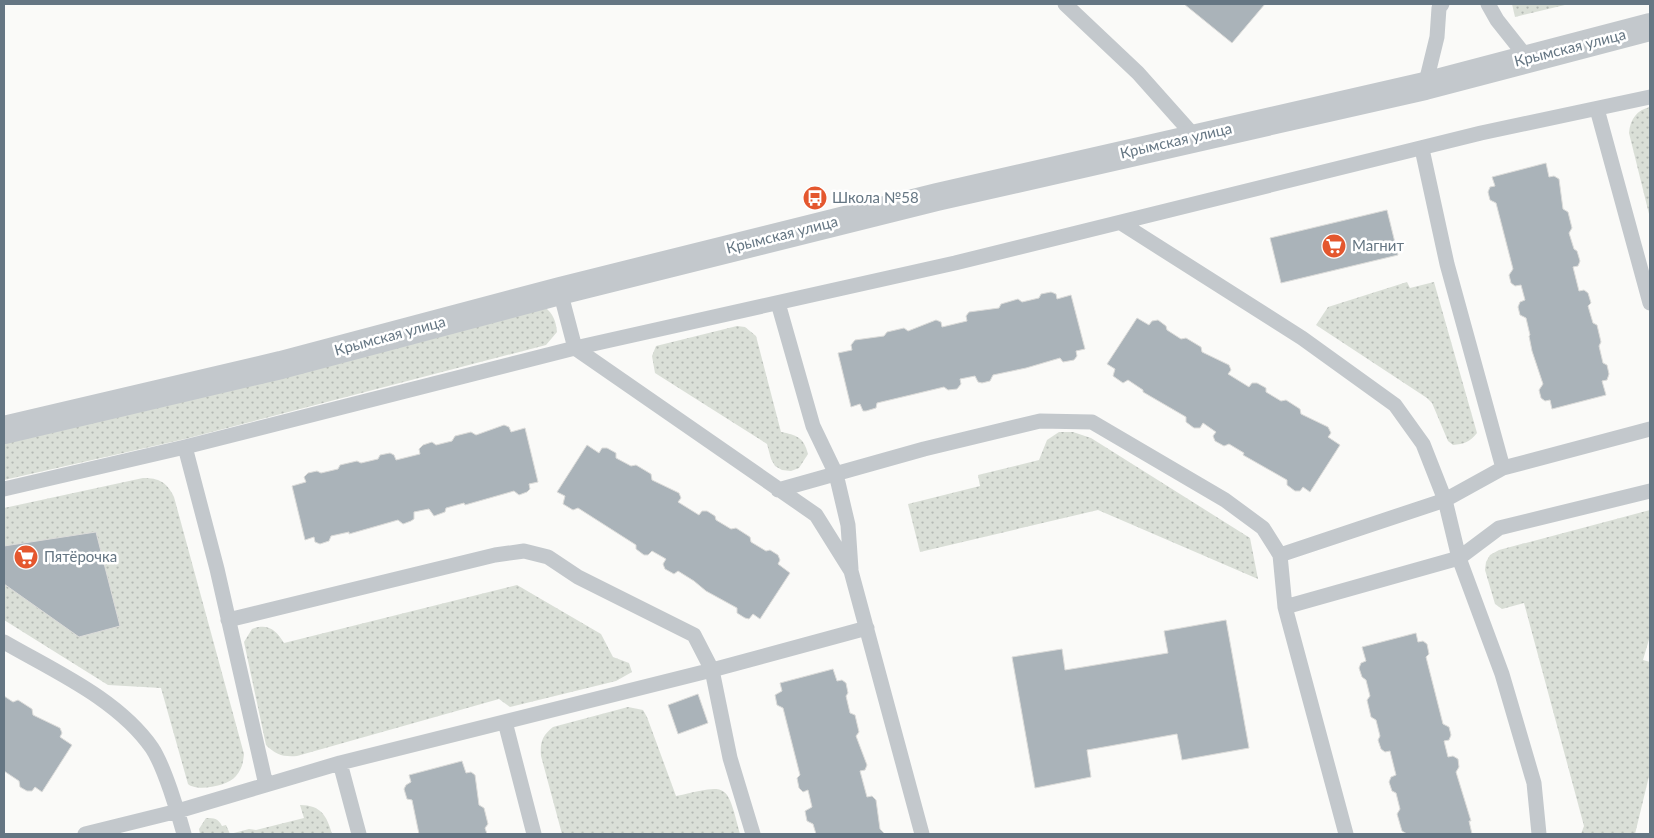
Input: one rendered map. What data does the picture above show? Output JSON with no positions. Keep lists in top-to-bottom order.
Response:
{
  "streets": {
    "street": ["Крымская улица"]
  },
  "places": {
    "bus stop": ["Школа №58"],
    "supermarket": ["Магнит", "Пятёрочка"]
  }
}
